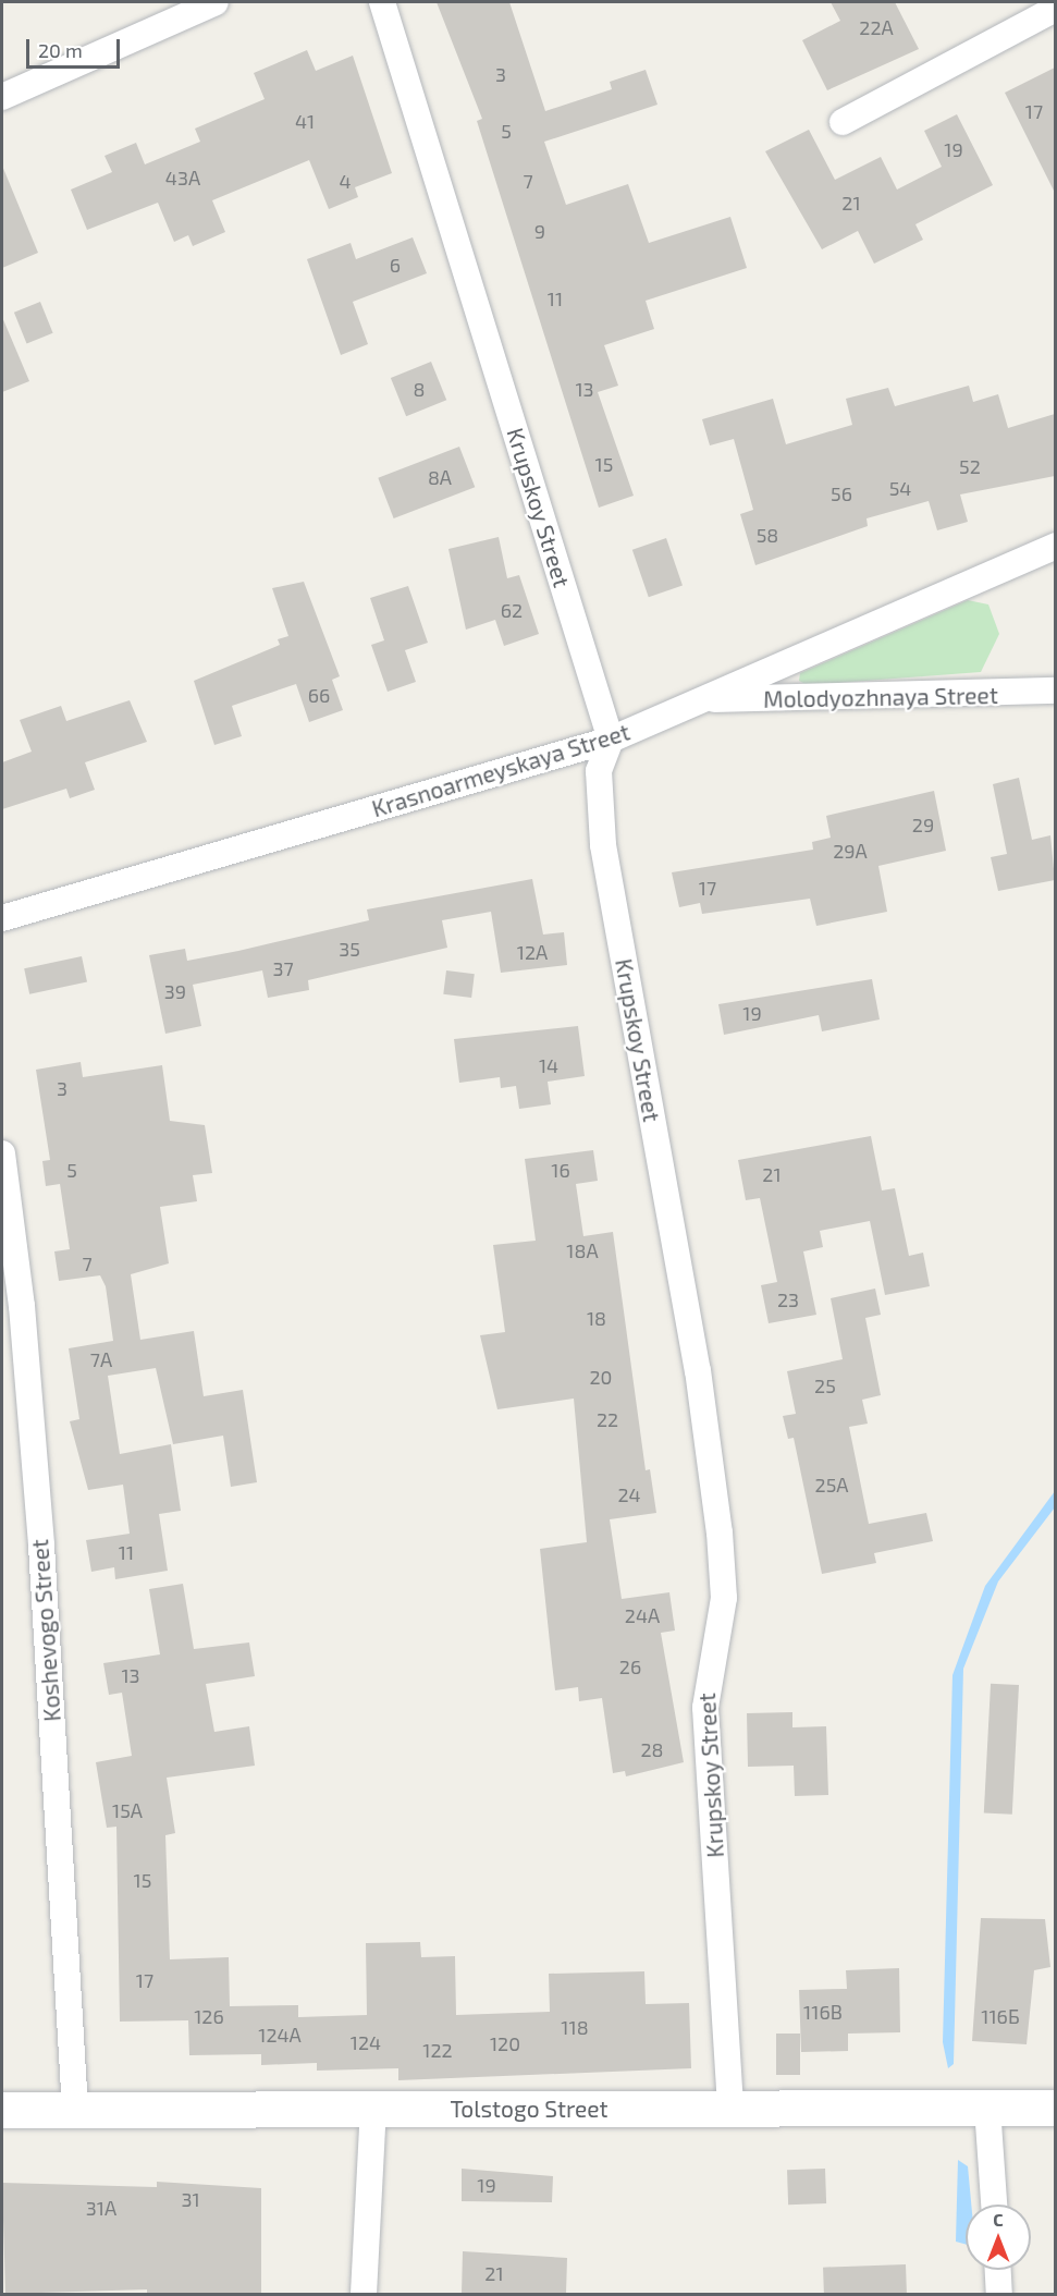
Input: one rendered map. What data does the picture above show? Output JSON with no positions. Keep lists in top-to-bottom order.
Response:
{
  "streets": {
    "main road": ["Tolstogo Street"],
    "street": [
      "Krupskoy Street",
      "Molodyozhnaya Street",
      "Krasnoarmeyskaya Street",
      "Koshevogo Street"
    ]
  },
  "crossings": [
    ["Krupskoy Street", "Krasnoarmeyskaya Street"],
    ["Krupskoy Street", "Tolstogo Street"],
    ["Molodyozhnaya Street", "Krasnoarmeyskaya Street"],
    ["Koshevogo Street", "Tolstogo Street"]
  ],
  "house_numbers": [
    "22А",
    "3",
    "17",
    "41",
    "5",
    "19",
    "43А",
    "4",
    "7",
    "21",
    "9",
    "6",
    "11",
    "8",
    "13",
    "15",
    "52",
    "8А",
    "54",
    "56",
    "58",
    "62",
    "66",
    "29",
    "29А",
    "17",
    "35",
    "12А",
    "37",
    "39",
    "19",
    "14",
    "3",
    "5",
    "16",
    "21",
    "18А",
    "7",
    "23",
    "18",
    "7А",
    "20",
    "25",
    "22",
    "25А",
    "24",
    "11",
    "24А",
    "26",
    "13",
    "28",
    "15А",
    "15",
    "17",
    "116В",
    "126",
    "116Б",
    "118",
    "124А",
    "124",
    "120",
    "122",
    "19",
    "31",
    "31А",
    "21"
  ],
  "scale_bar": "20 m",
  "north": "top"
}
